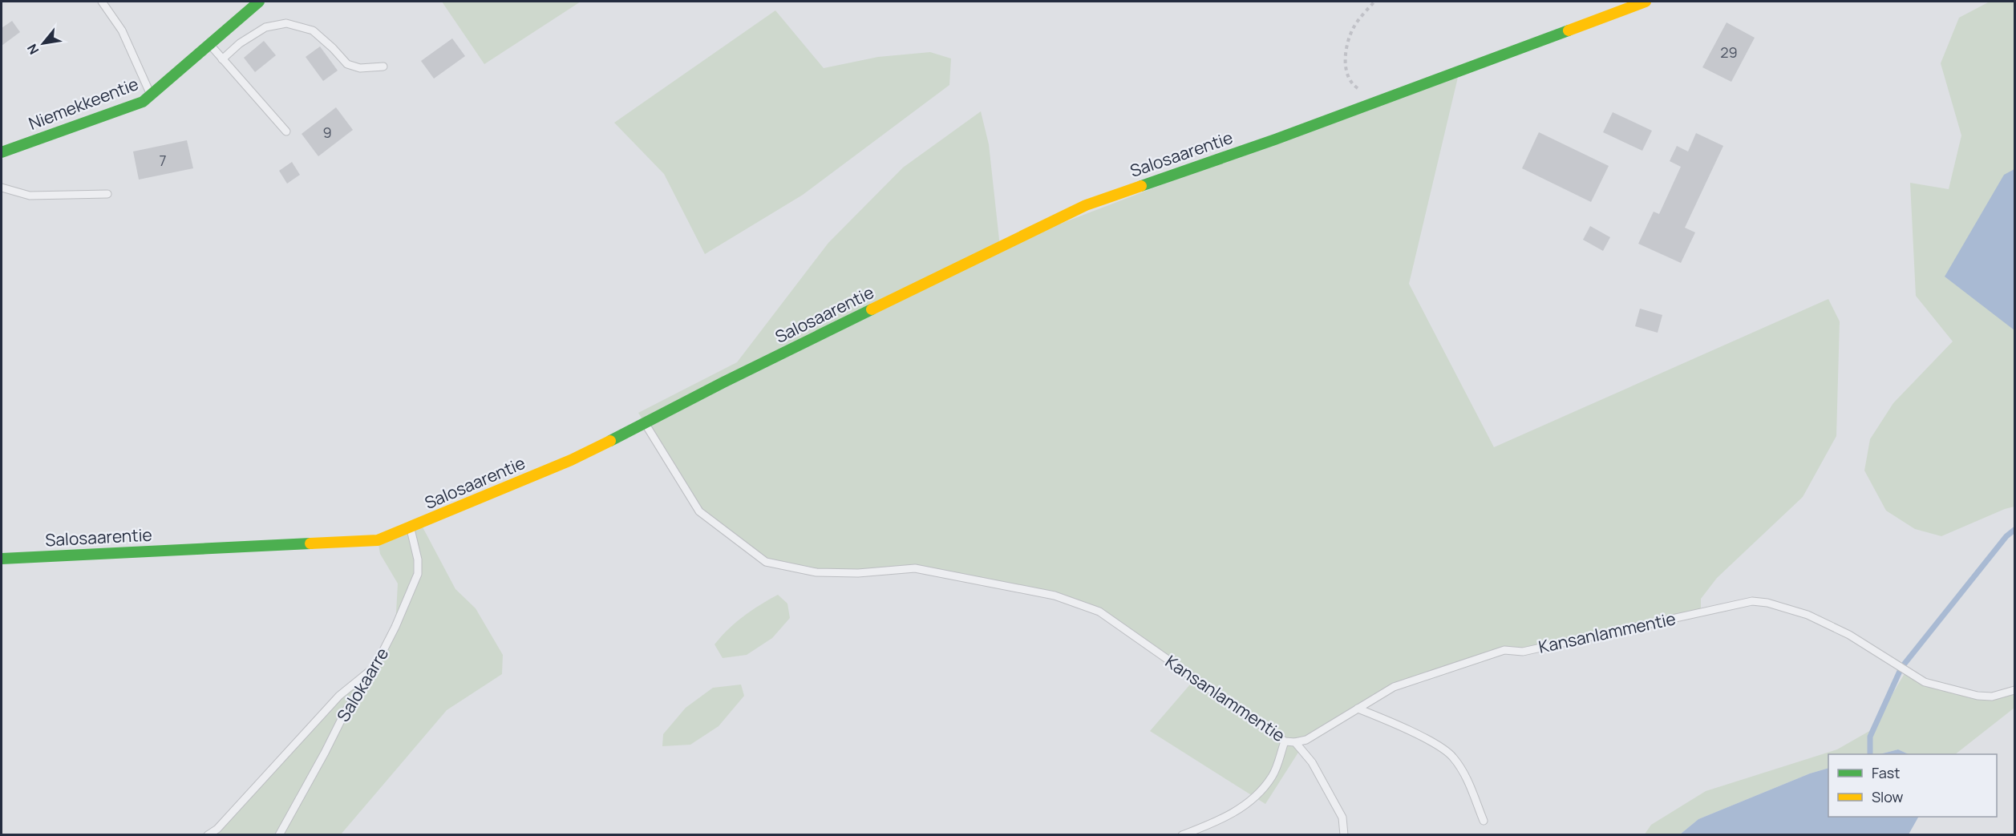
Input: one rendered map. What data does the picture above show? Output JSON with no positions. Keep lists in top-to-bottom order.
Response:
{
  "streets": {
    "street": ["Niemekkeentie", "Salosaarentie"],
    "lane": ["Kansanlammentie", "Salokaarre"]
  },
  "crossings": [
    ["Salosaarentie", "Kansanlammentie"],
    ["Salosaarentie", "Salokaarre"]
  ],
  "house_numbers": ["29", "9", "7"],
  "legend": ["Fast", "Slow"],
  "north": "bottom left"
}
